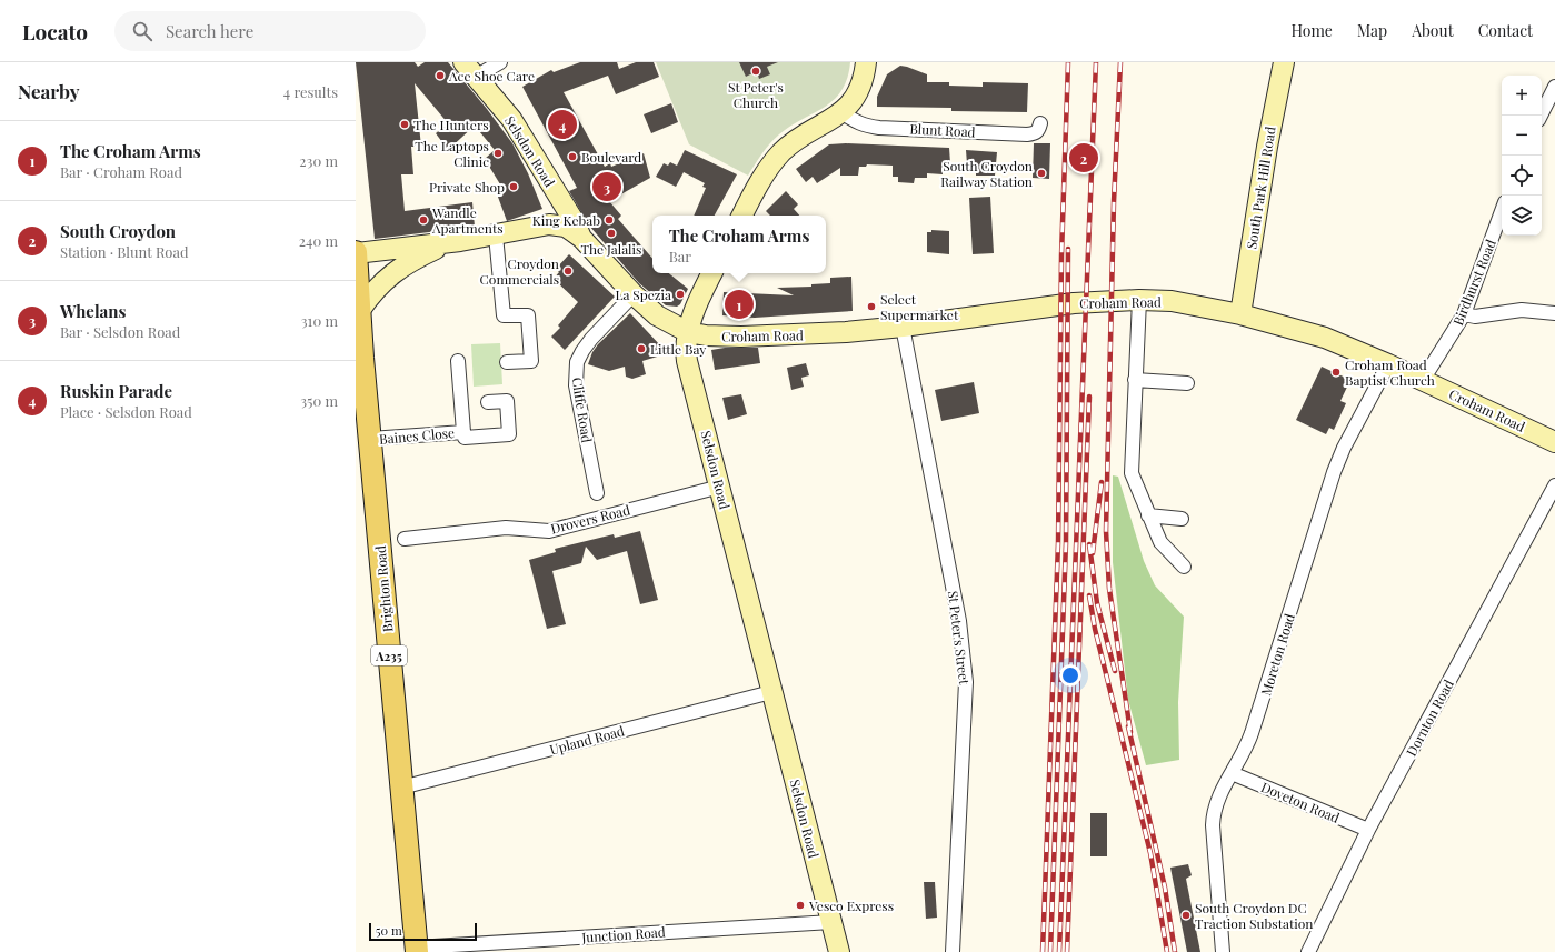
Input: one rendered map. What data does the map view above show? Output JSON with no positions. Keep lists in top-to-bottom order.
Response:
{
  "streets": {
    "main road": [
      "Selsdon Road",
      "South Park Hill Road",
      "Croham Road",
      "Brighton Road",
      "A235"
    ],
    "street": [
      "Blunt Road",
      "Birdhurst Road",
      "Cliffe Road",
      "Baines Close",
      "Drovers Road",
      "St Peter's Street",
      "Moreton Road",
      "Dornton Road",
      "Upland Road",
      "Doveton Road",
      "Junction Road"
    ]
  },
  "crossings": [
    ["Selsdon Road", "Croham Road"],
    ["Selsdon Road", "Cliffe Road"],
    ["Selsdon Road", "Drovers Road"],
    ["Selsdon Road", "Upland Road"],
    ["Selsdon Road", "Junction Road"],
    ["South Park Hill Road", "Croham Road"],
    ["Birdhurst Road", "Croham Road"],
    ["Croham Road", "St Peter's Street"],
    ["Croham Road", "Moreton Road"],
    ["Baines Close", "Brighton Road"],
    ["Brighton Road", "Upland Road"],
    ["Brighton Road", "Junction Road"],
    ["Moreton Road", "Doveton Road"],
    ["Dornton Road", "Doveton Road"]
  ],
  "places": [
    "St Peter's Church",
    "Ace Shoe Care",
    "The Hunters",
    "The Laptops Clinic",
    "Boulevard",
    "South Croydon Railway Station",
    "Private Shop",
    "Wandle Apartments",
    "King Kebab",
    "The Jalalis",
    "Croydon Commercials",
    "La Spezia",
    "Select Supermarket",
    "Little Bay",
    "Croham Road Baptist Church",
    "Vesco Express",
    "South Croydon DC Traction Substation"
  ],
  "scale_bar": "50 m",
  "page": {
    "header": "Locato",
    "search": "Search here",
    "nav": [
      "Home",
      "Map",
      "About",
      "Contact"
    ],
    "heading": ["Nearby", "4 results"],
    "map_buttons": ["+", "−"],
    "pins": [
      "4",
      "2",
      "3",
      "1"
    ],
    "list": [
      {
        "mark": "1",
        "name": "The Croham Arms",
        "note": "Bar · Croham Road",
        "value": "230 m"
      },
      {
        "mark": "2",
        "name": "South Croydon",
        "note": "Station · Blunt Road",
        "value": "240 m"
      },
      {
        "mark": "3",
        "name": "Whelans",
        "note": "Bar · Selsdon Road",
        "value": "310 m"
      },
      {
        "mark": "4",
        "name": "Ruskin Parade",
        "note": "Place · Selsdon Road",
        "value": "350 m"
      }
    ],
    "popup": ["The Croham Arms", "Bar"],
    "scale": "50 m"
  }
}
